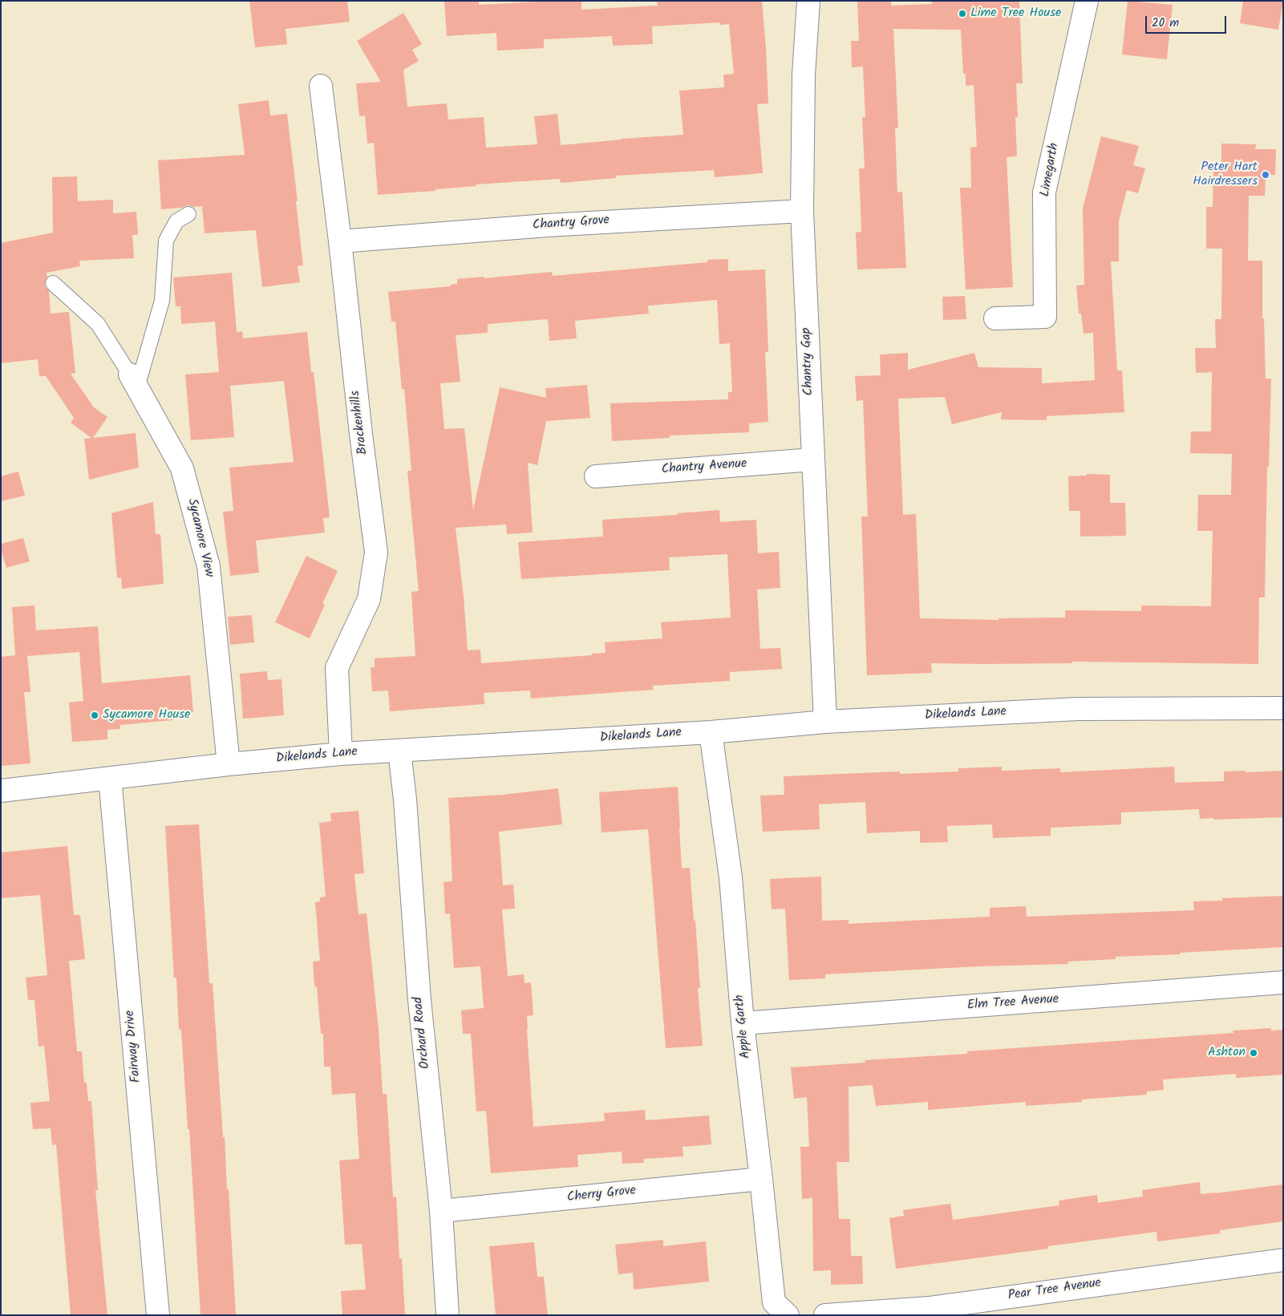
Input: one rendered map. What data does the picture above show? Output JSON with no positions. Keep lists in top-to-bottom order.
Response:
{
  "streets": {
    "street": [
      "Limegarth",
      "Chantry Grove",
      "Chantry Gap",
      "Brackenhills",
      "Chantry Avenue",
      "Sycamore View",
      "Dikelands Lane",
      "Elm Tree Avenue",
      "Apple Garth",
      "Orchard Road",
      "Fairway Drive",
      "Cherry Grove",
      "Pear Tree Avenue"
    ]
  },
  "crossings": [
    ["Chantry Grove", "Chantry Gap"],
    ["Chantry Grove", "Brackenhills"],
    ["Chantry Gap", "Chantry Avenue"],
    ["Chantry Gap", "Dikelands Lane"],
    ["Brackenhills", "Dikelands Lane"],
    ["Sycamore View", "Dikelands Lane"],
    ["Dikelands Lane", "Apple Garth"],
    ["Dikelands Lane", "Orchard Road"],
    ["Dikelands Lane", "Fairway Drive"],
    ["Elm Tree Avenue", "Apple Garth"],
    ["Apple Garth", "Cherry Grove"],
    ["Orchard Road", "Cherry Grove"]
  ],
  "places": [
    "Lime Tree House",
    "Peter Hart Hairdressers",
    "Sycamore House",
    "Ashton"
  ],
  "scale_bar": "20 m"
}
